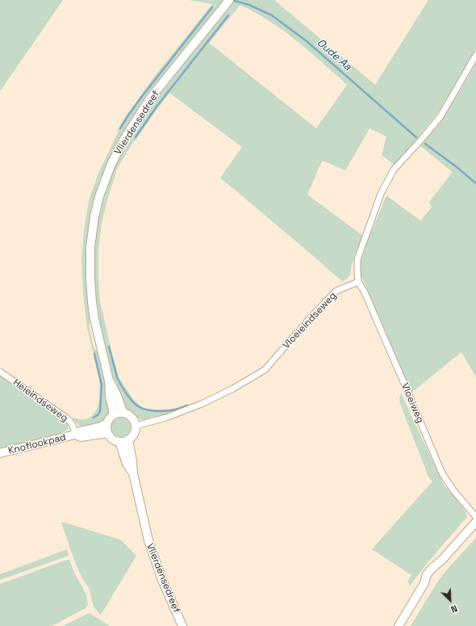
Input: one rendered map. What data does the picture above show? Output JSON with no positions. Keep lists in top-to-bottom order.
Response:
{
  "streets": {
    "main road": ["Vlierdensedreef", "Knoflookpad"],
    "street": ["Vloeieindseweg", "Heieindseweg", "Vloeiweg"]
  },
  "crossings": [
    ["Vlierdensedreef", "Vloeieindseweg"],
    ["Vlierdensedreef", "Knoflookpad"],
    ["Vloeieindseweg", "Vloeiweg"],
    ["Vloeieindseweg", "Knoflookpad"],
    ["Heieindseweg", "Knoflookpad"]
  ],
  "water": ["Oude Aa"],
  "north": "bottom right"
}
